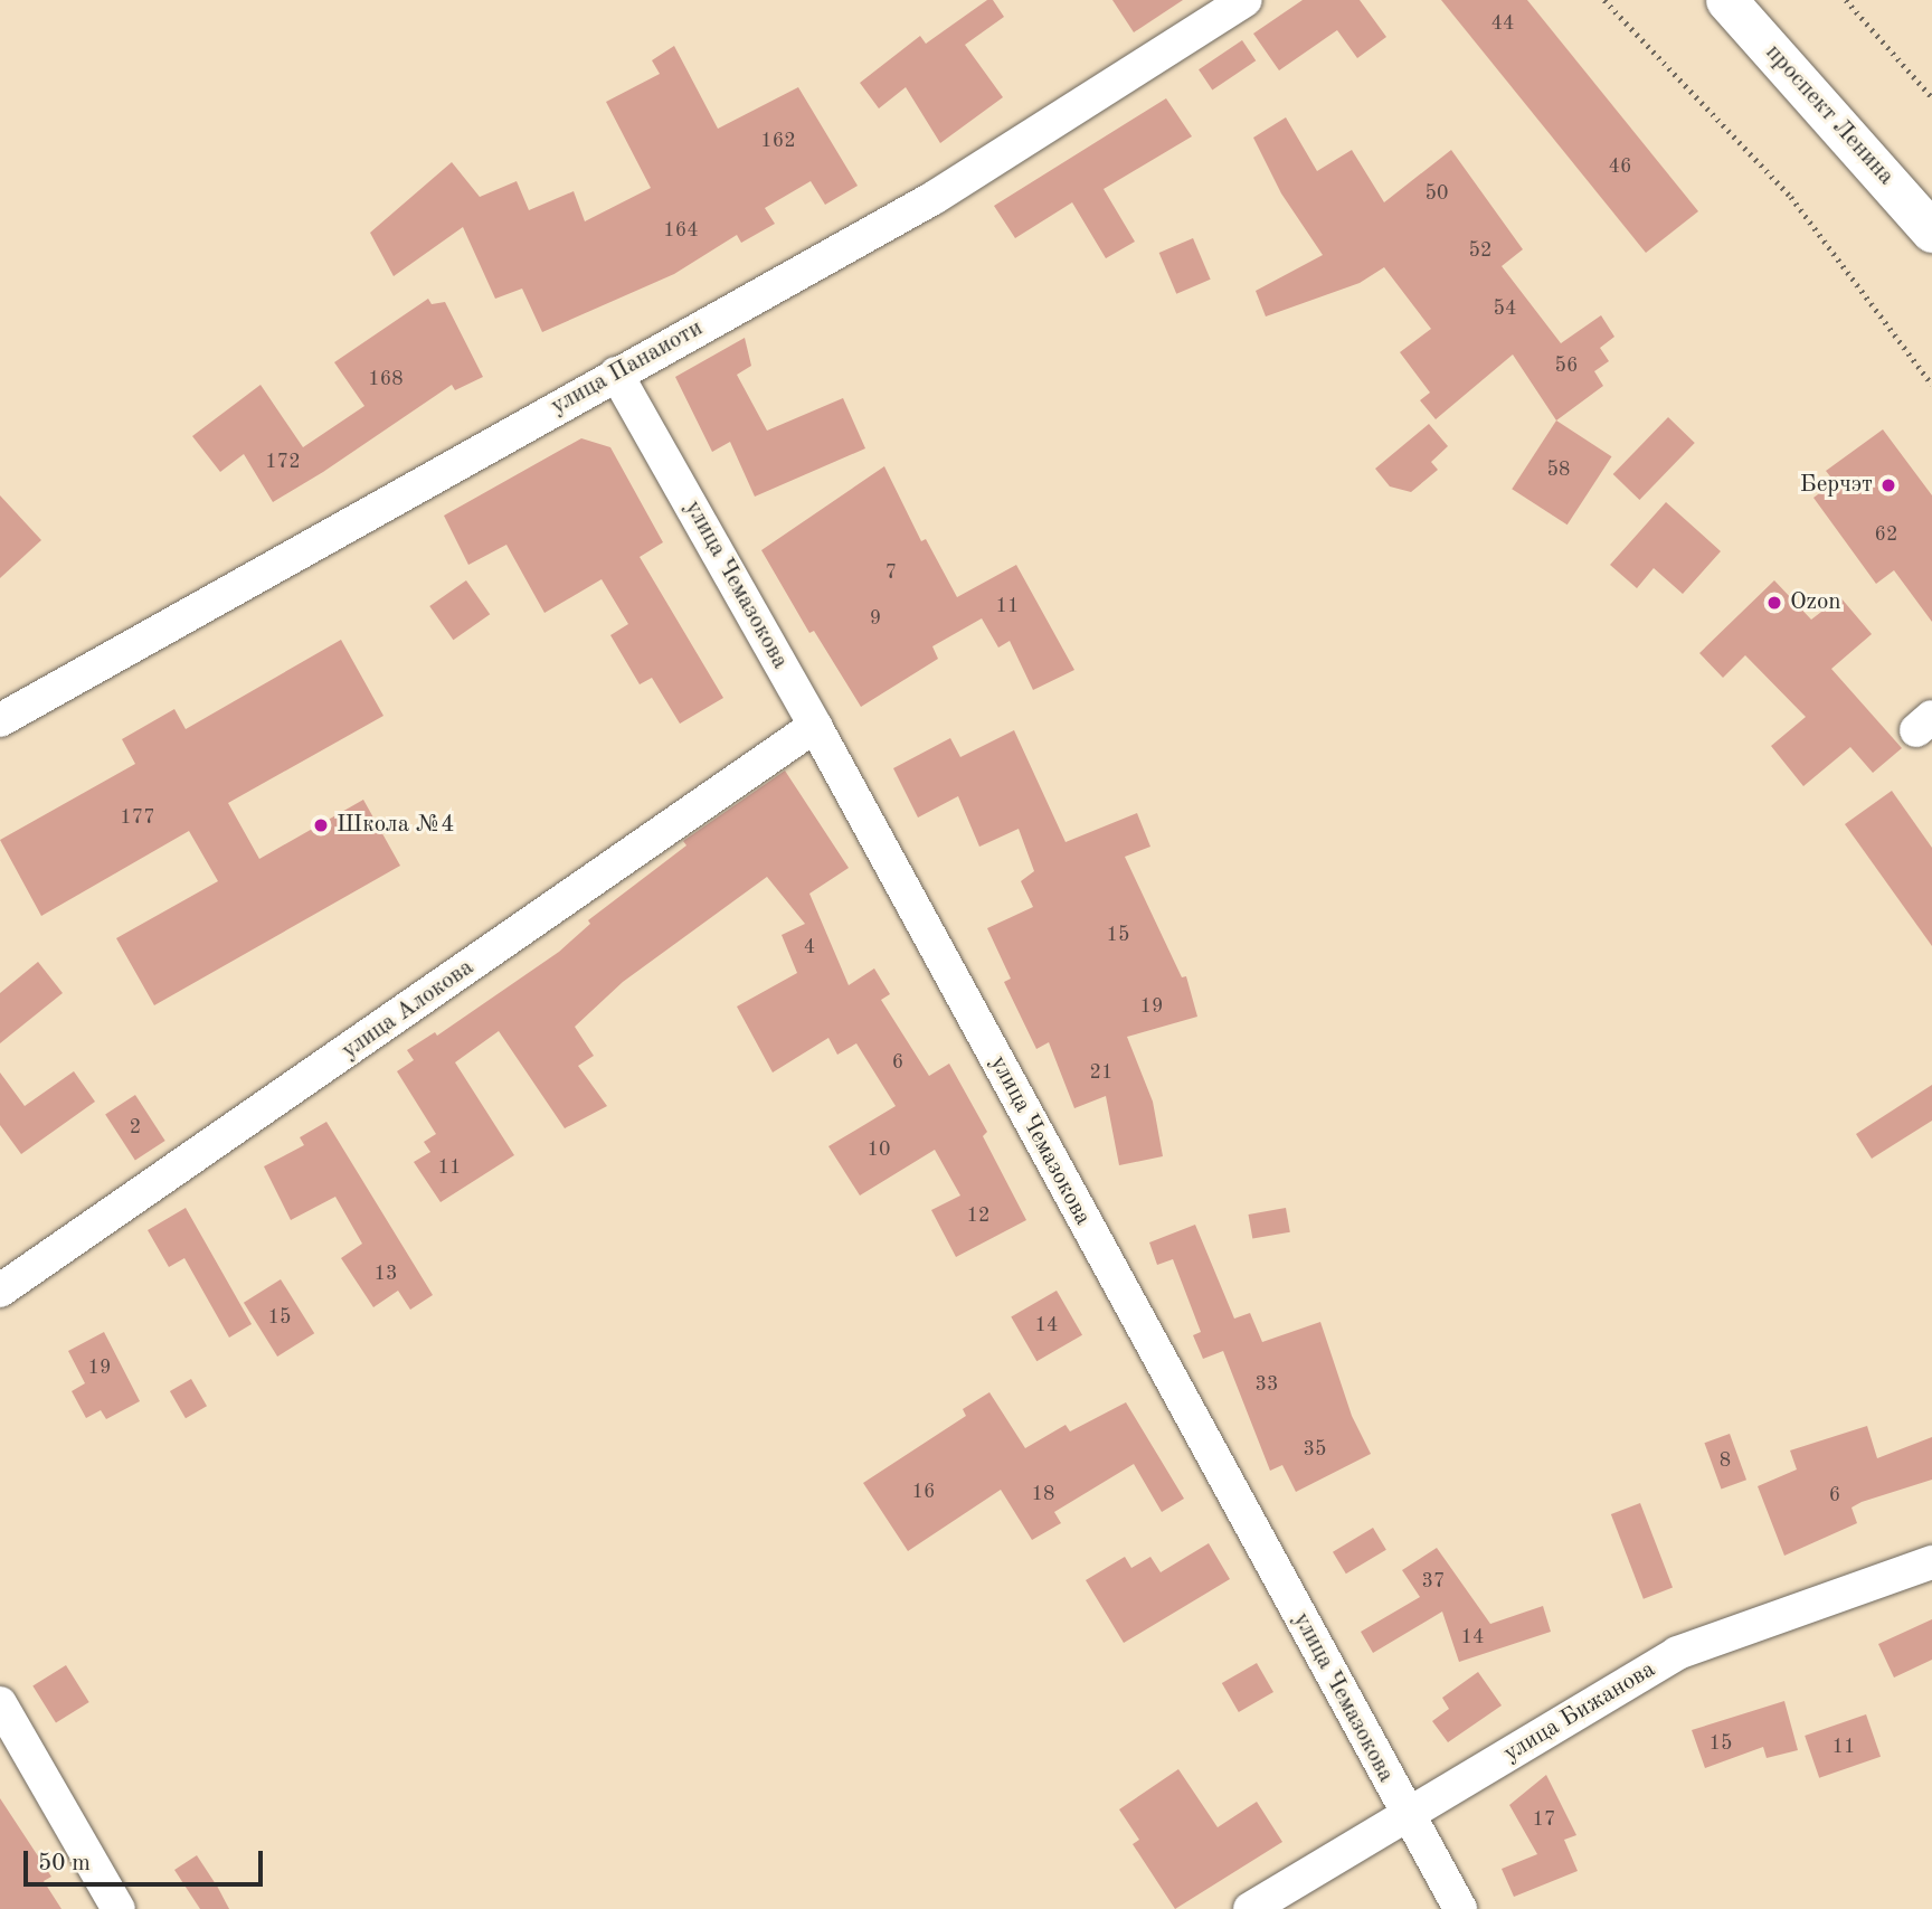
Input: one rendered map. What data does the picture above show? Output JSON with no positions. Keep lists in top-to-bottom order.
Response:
{
  "streets": {
    "main road": ["проспект Ленина"],
    "street": [
      "улица Панаиоти",
      "улица Чемазокова",
      "улица Алокова",
      "улица Бижанова"
    ]
  },
  "crossings": [
    ["улица Панаиоти", "улица Чемазокова"],
    ["улица Чемазокова", "улица Алокова"],
    ["улица Чемазокова", "улица Бижанова"]
  ],
  "places": ["Берчэт", "Ozon", "Школа №4"],
  "house_numbers": [
    "44",
    "162",
    "46",
    "50",
    "164",
    "52",
    "54",
    "56",
    "168",
    "172",
    "58",
    "62",
    "7",
    "11",
    "9",
    "177",
    "15",
    "4",
    "19",
    "6",
    "21",
    "2",
    "10",
    "11",
    "12",
    "13",
    "15",
    "14",
    "19",
    "33",
    "35",
    "8",
    "16",
    "18",
    "6",
    "37",
    "14",
    "15",
    "11",
    "17"
  ],
  "scale_bar": "50 m"
}
